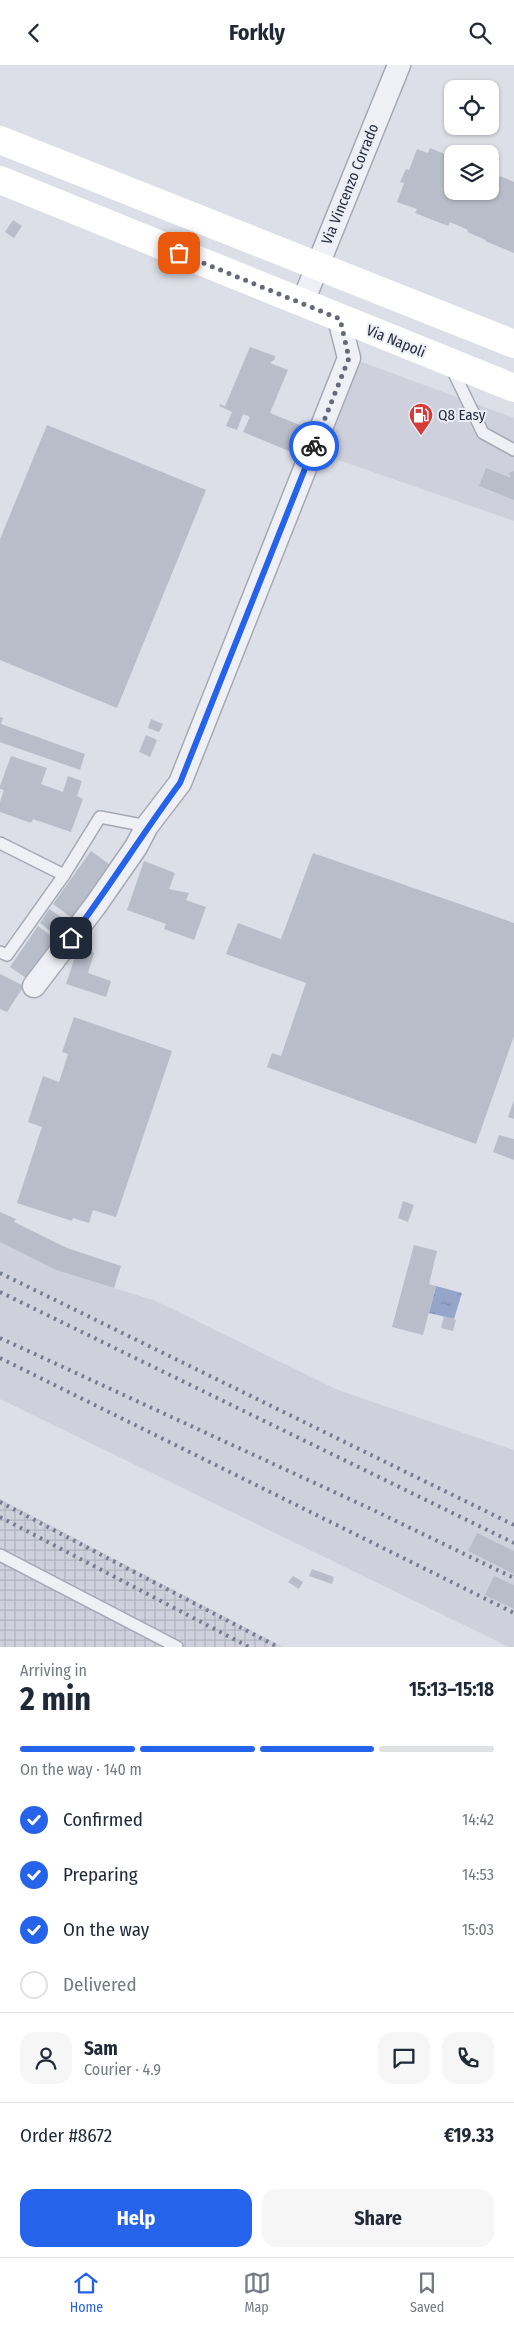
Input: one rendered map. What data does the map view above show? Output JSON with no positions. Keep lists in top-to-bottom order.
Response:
{
  "streets": {
    "main road": ["Via Napoli"],
    "street": ["Via Vincenzo Corrado"]
  },
  "crossings": [
    ["Via Vincenzo Corrado", "Via Napoli"]
  ],
  "places": {
    "fuel station": ["Q8 Easy"]
  },
  "page": {
    "header": "Forkly",
    "heading": ["2 min", "Arriving in", "15:13–15:18"],
    "panel": [
      "Sam",
      "Courier · 4.9",
      "Order #8672",
      "€19.33"
    ],
    "bar": "On the way · 140 m",
    "list": [
      ["Confirmed", "14:42"],
      ["Preparing", "14:53"],
      ["On the way", "15:03"],
      "Delivered"
    ],
    "buttons": ["Help", "Share"],
    "tabs": ["Home", "Map", "Saved"]
  }
}
